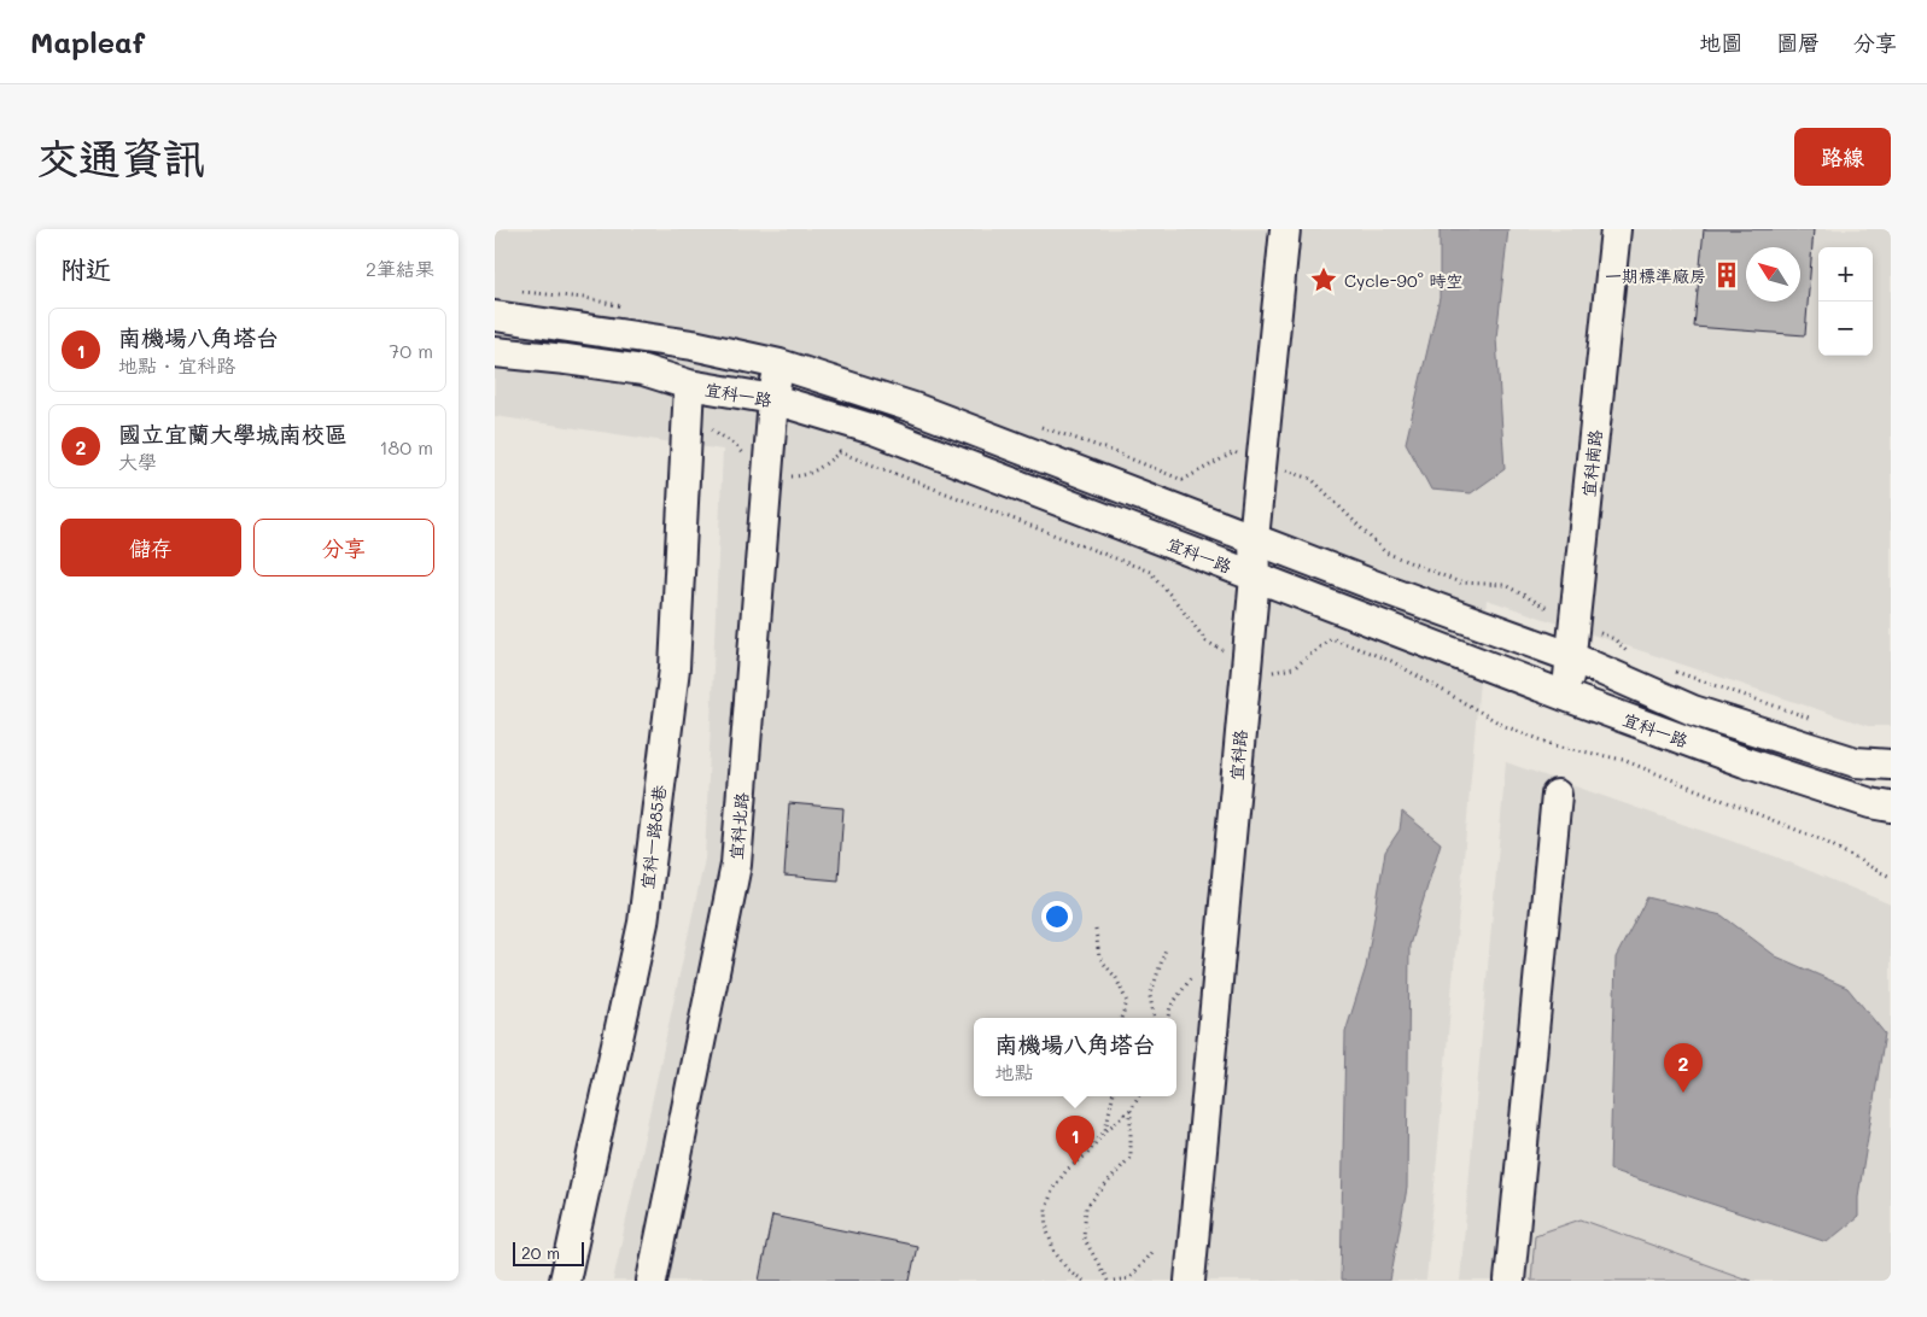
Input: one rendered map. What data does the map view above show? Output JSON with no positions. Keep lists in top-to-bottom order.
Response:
{
  "streets": {
    "street": [
      "宜科一路",
      "宜科南路",
      "宜科路",
      "宜科北路",
      "宜科一路85巷"
    ]
  },
  "crossings": [
    ["宜科一路", "宜科南路"],
    ["宜科一路", "宜科路"],
    ["宜科一路", "宜科北路"],
    ["宜科一路", "宜科一路85巷"]
  ],
  "places": {
    "building": ["一期標準廠房"],
    "place": ["Cycle-90° 時空"]
  },
  "scale_bar": "20 m",
  "north": "top left",
  "page": {
    "header": "Mapleaf",
    "nav": ["地圖", "圖層", "分享"],
    "buttons": [
      "路線",
      ["儲存", "分享"]
    ],
    "title": "交通資訊",
    "heading": ["附近", "2筆結果"],
    "map_buttons": ["+", "−"],
    "list": [
      {
        "mark": "1",
        "name": "南機場八角塔台",
        "note": "地點 · 宜科路",
        "value": "70 m"
      },
      {
        "mark": "2",
        "name": "國立宜蘭大學城南校區",
        "note": "大學",
        "value": "180 m"
      }
    ],
    "popup": ["南機場八角塔台", "地點"],
    "pins": ["2", "1"],
    "scale": "20 m"
  }
}
